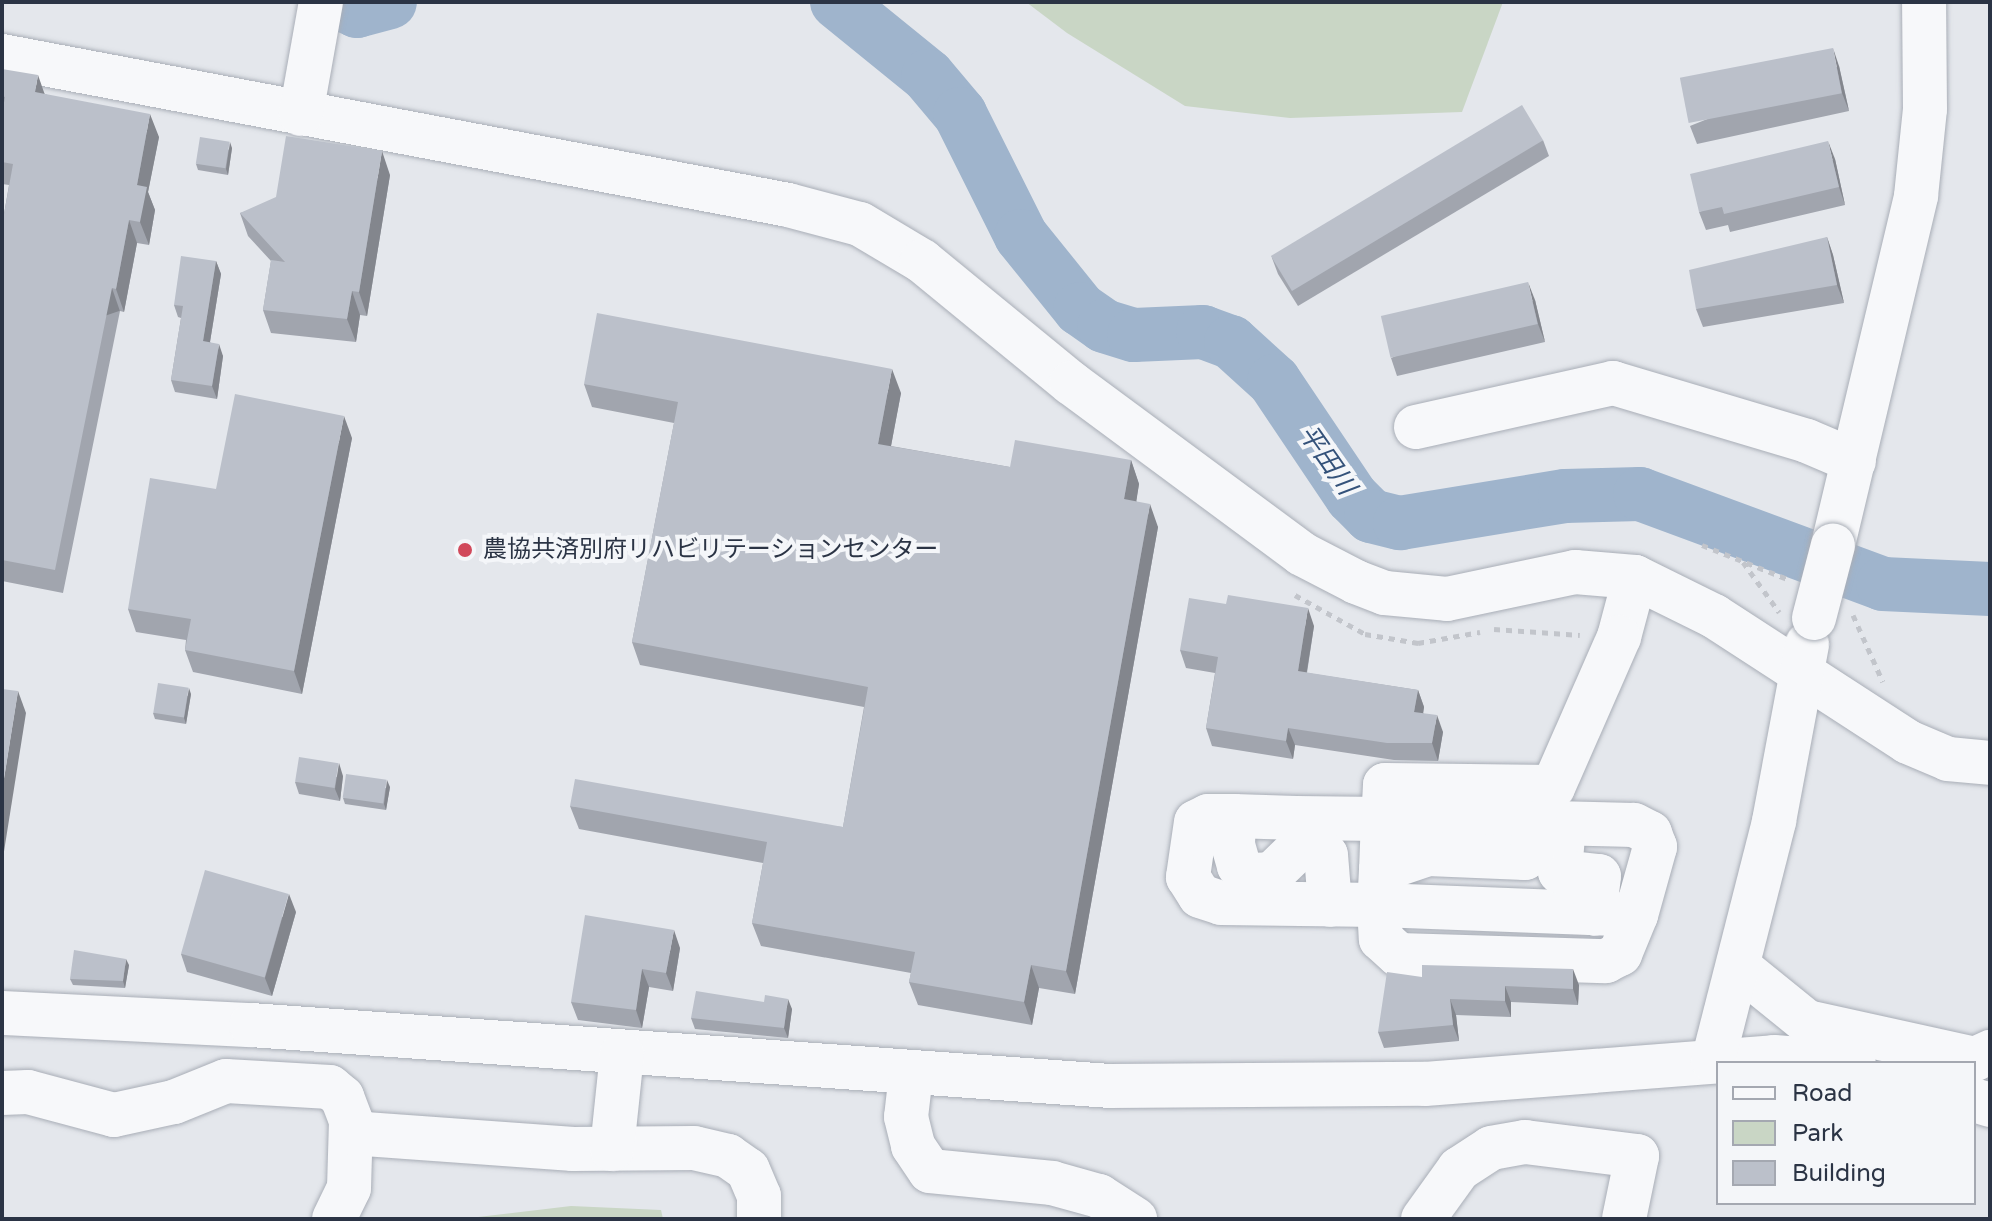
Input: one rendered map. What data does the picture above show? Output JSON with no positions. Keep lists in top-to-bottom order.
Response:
{
  "water": ["平田川"],
  "places": ["農協共済別府リハビリテーションセンター"],
  "legend": ["Road", "Park", "Building"]
}
